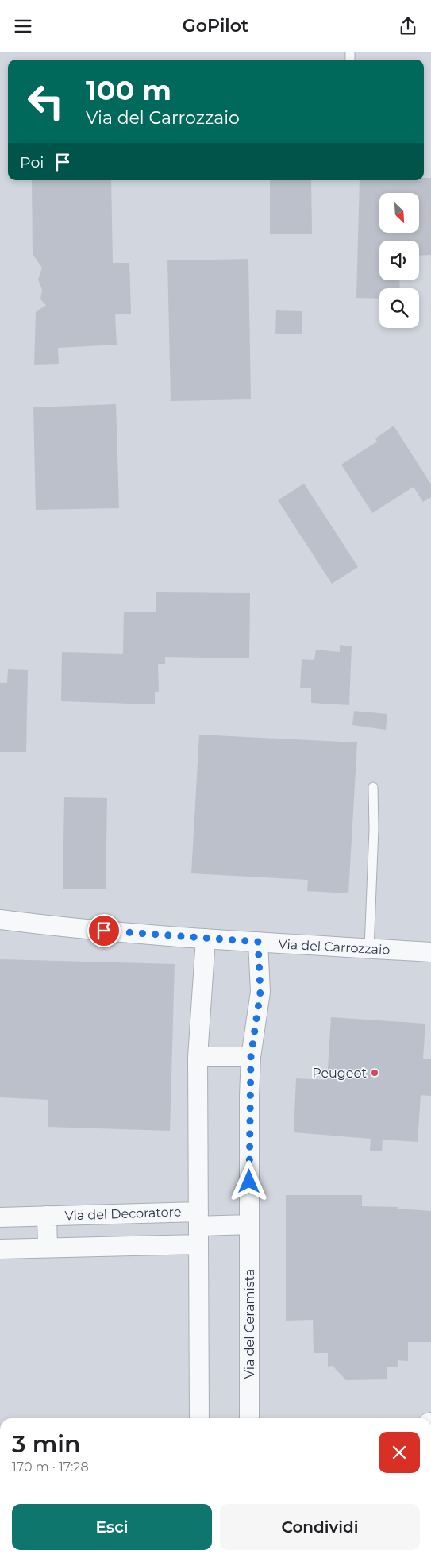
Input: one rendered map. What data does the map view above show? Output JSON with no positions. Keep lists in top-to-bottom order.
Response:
{
  "streets": {
    "street": ["Via del Carrozzaio", "Via del Decoratore", "Via del Ceramista"]
  },
  "crossings": [
    ["Via del Carrozzaio", "Via del Ceramista"]
  ],
  "places": ["Peugeot"],
  "north": "bottom right",
  "page": {
    "header": "GoPilot",
    "turn": ["100 m", "Via del Carrozzaio"],
    "then": "Poi",
    "heading": ["3 min", "170 m · 17:28"],
    "buttons": ["Esci", "Condividi"]
  }
}
